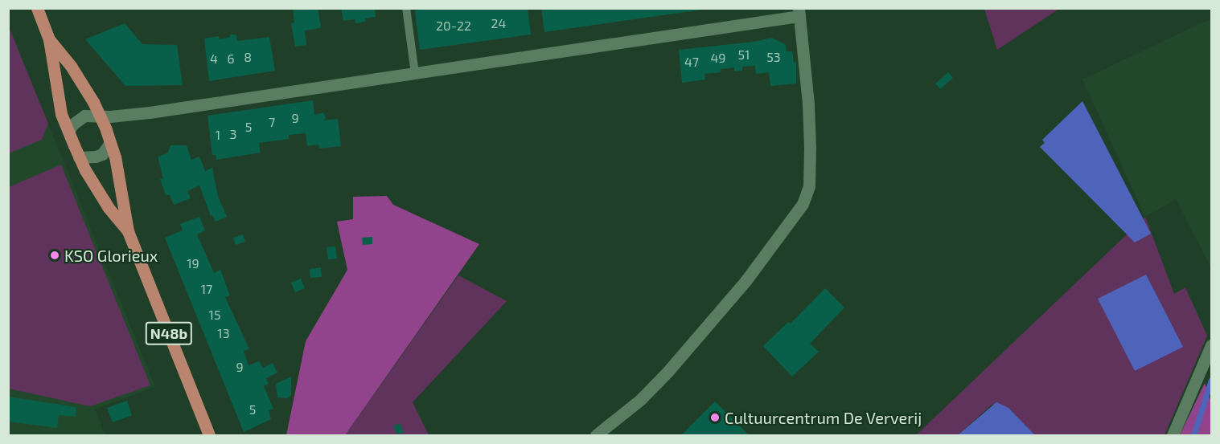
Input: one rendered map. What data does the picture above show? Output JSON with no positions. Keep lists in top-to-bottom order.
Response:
{
  "streets": {
    "main road": ["N48b"]
  },
  "places": ["KSO Glorieux", "Cultuurcentrum De Ververij"],
  "house_numbers": [
    "24",
    "20-22",
    "51",
    "8",
    "53",
    "49",
    "4",
    "6",
    "47",
    "9",
    "7",
    "5",
    "3",
    "1",
    "19",
    "17",
    "15",
    "13",
    "9",
    "5"
  ]
}
